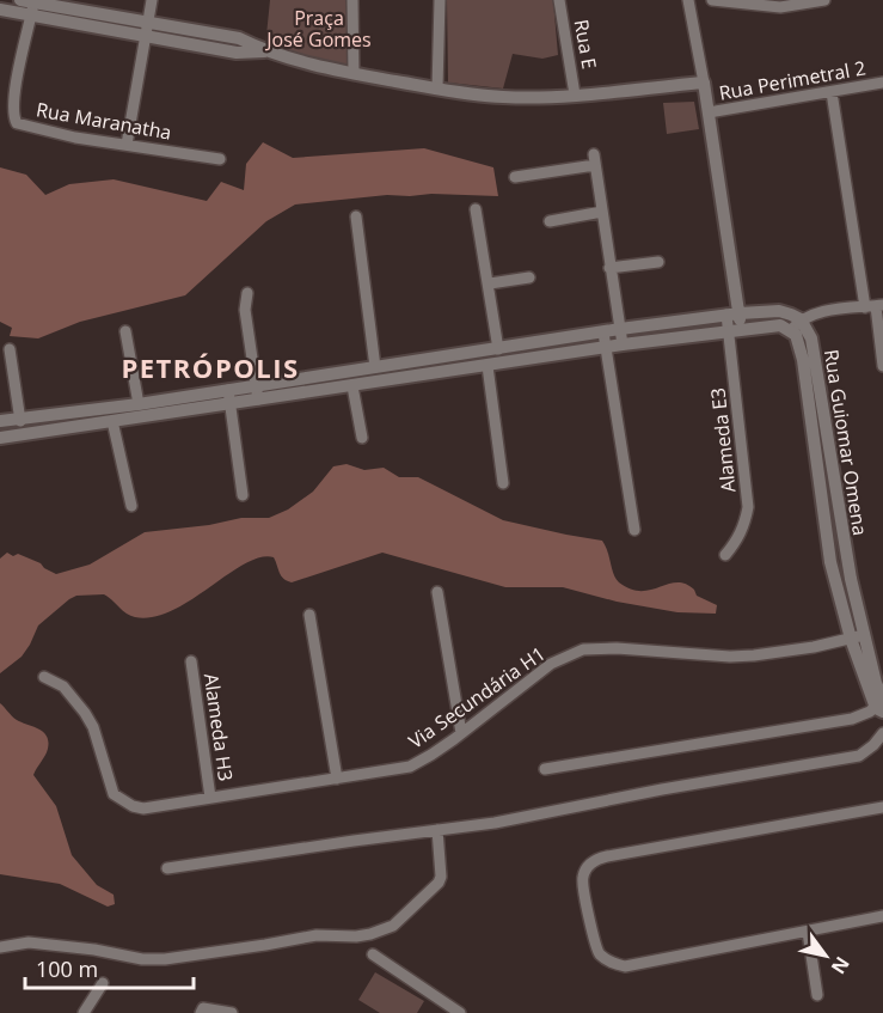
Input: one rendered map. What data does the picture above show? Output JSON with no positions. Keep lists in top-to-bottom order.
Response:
{
  "streets": {
    "street": [
      "Rua E",
      "Rua Perimetral 2",
      "Rua Maranatha",
      "Alameda E3",
      "Rua Guiomar Omena",
      "Via Secundária H1",
      "Alameda H3"
    ]
  },
  "crossings": [
    ["Rua Guiomar Omena", "Via Secundária H1"],
    ["Via Secundária H1", "Alameda H3"]
  ],
  "districts": ["PETRÓPOLIS"],
  "parks": ["Praça José Gomes"],
  "scale_bar": "100 m",
  "north": "bottom right"
}
